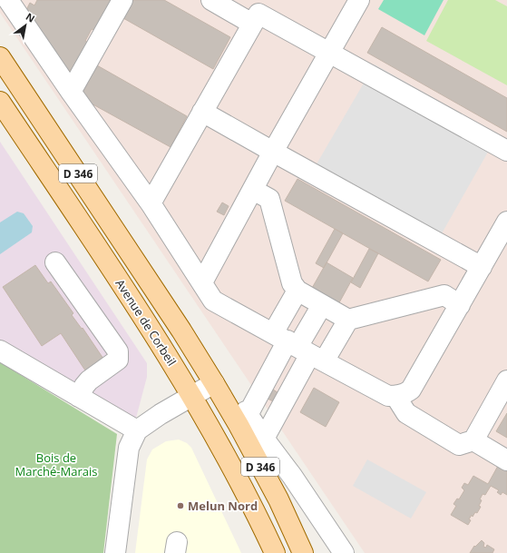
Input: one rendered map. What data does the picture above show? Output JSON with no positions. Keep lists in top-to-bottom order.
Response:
{
  "streets": {
    "main road": ["D 346", "Avenue de Corbeil"]
  },
  "parks": ["Bois de Marché-Marais"],
  "places": ["Melun Nord"],
  "north": "top right"
}
